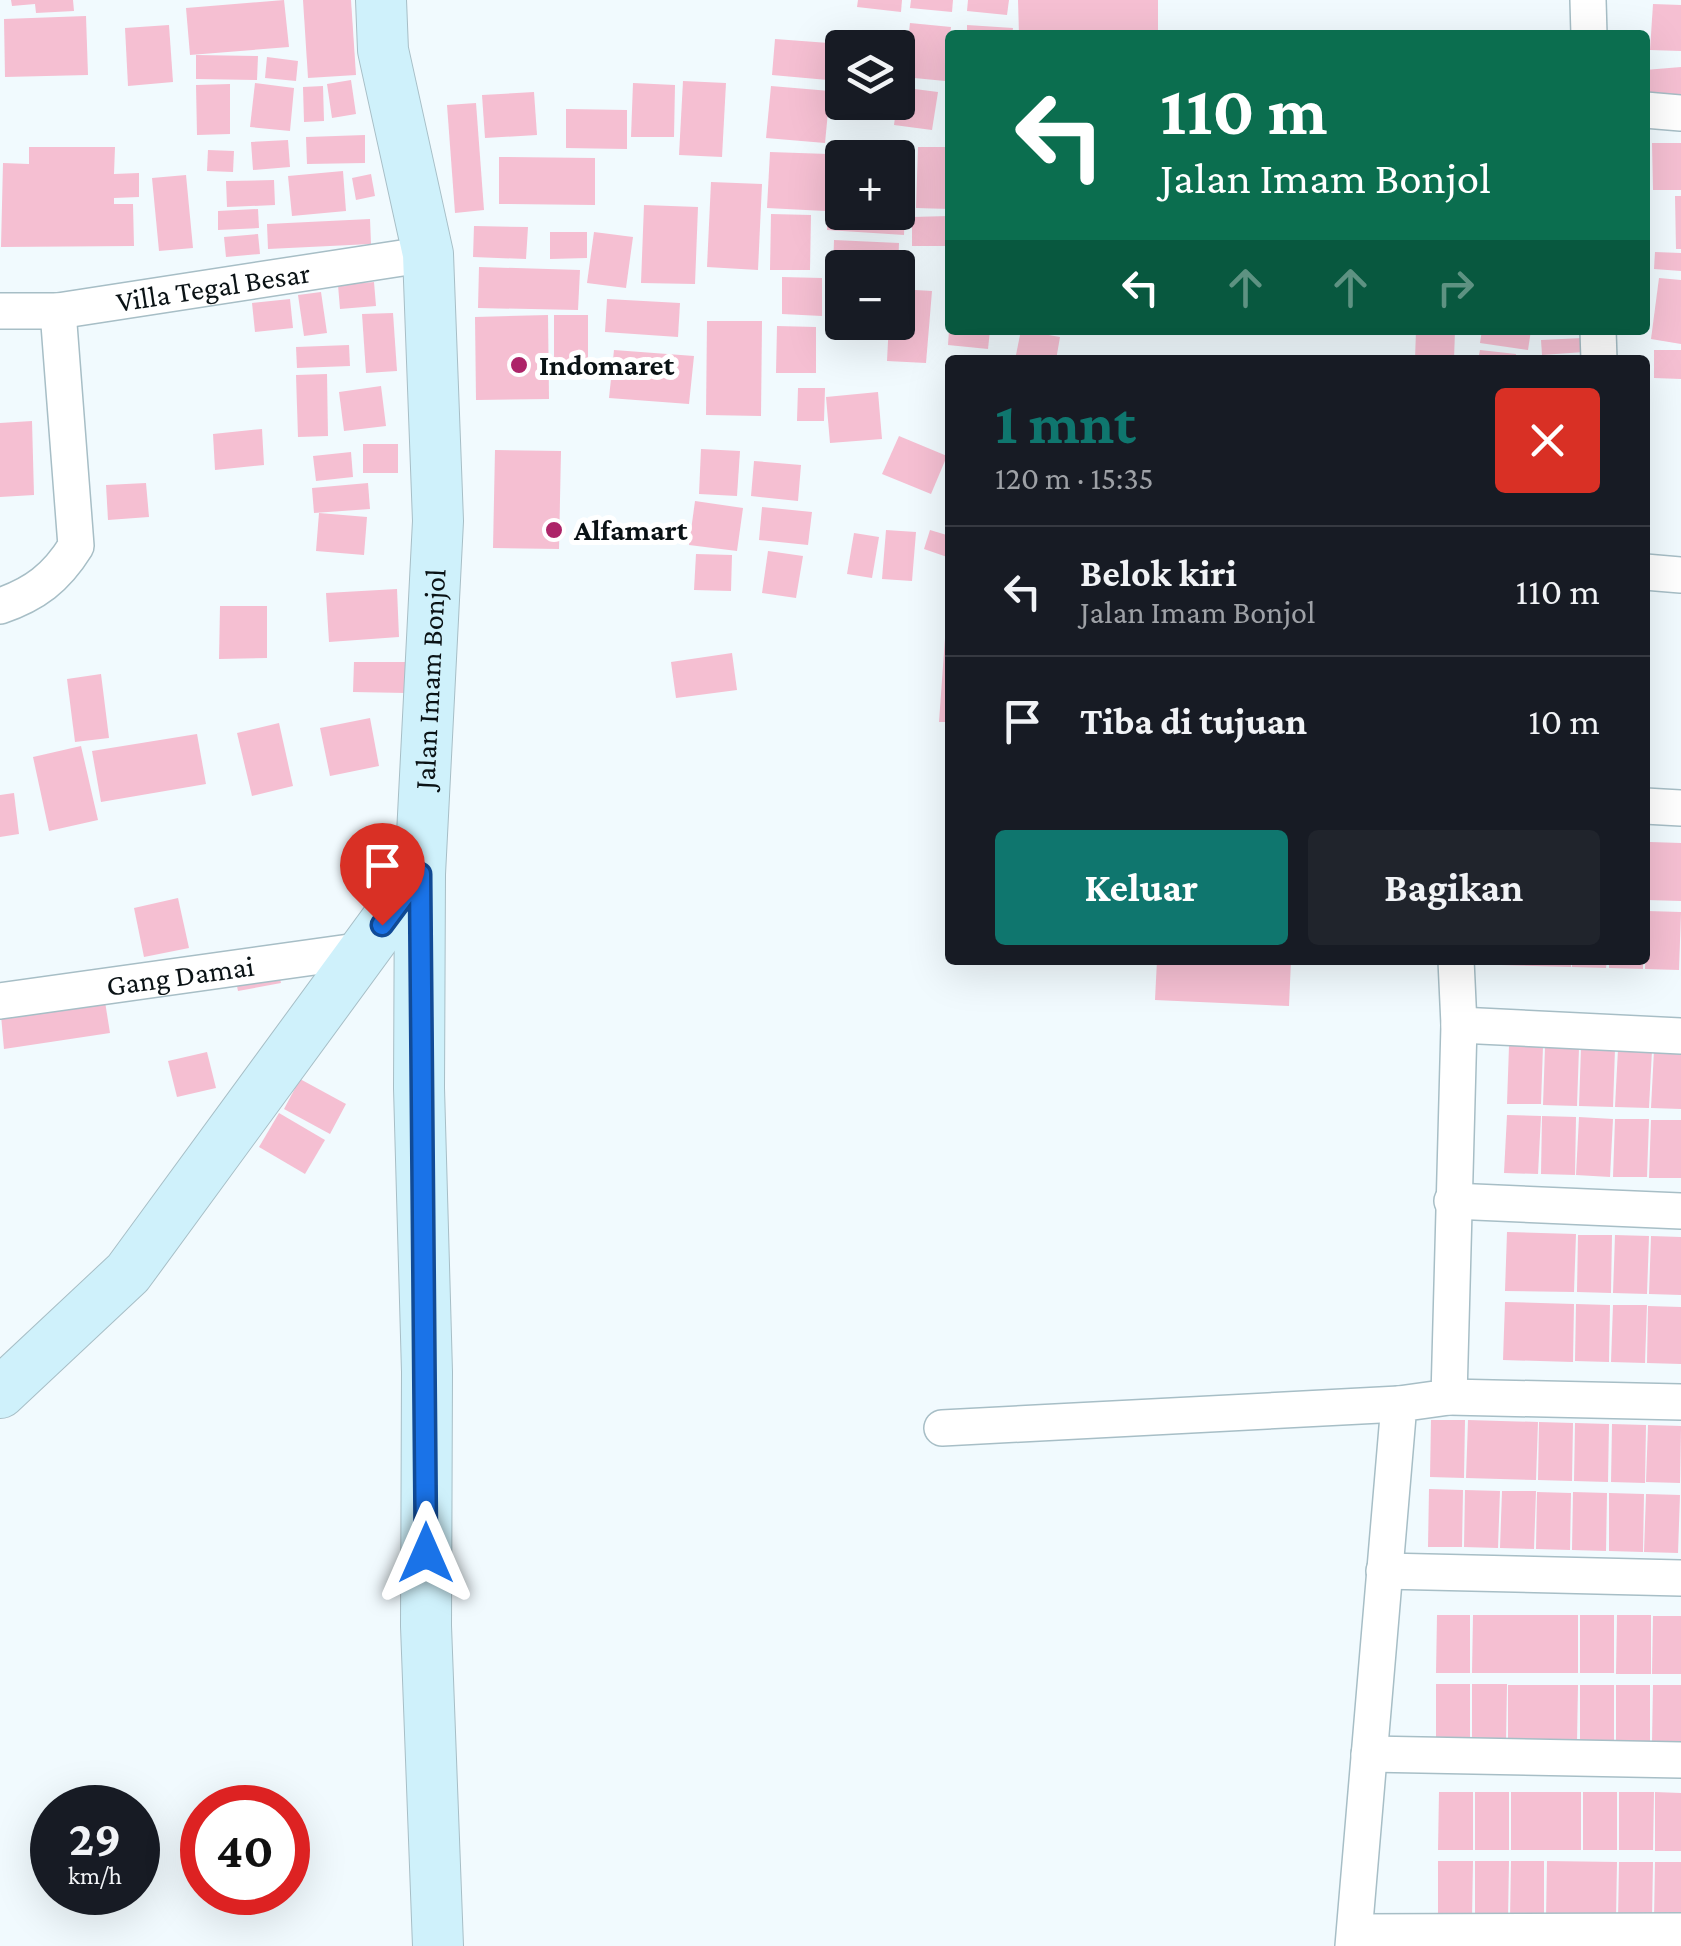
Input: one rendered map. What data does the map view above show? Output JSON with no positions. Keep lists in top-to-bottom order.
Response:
{
  "streets": {
    "street": ["Villa Tegal Besar", "Jalan Imam Bonjol", "Gang Damai"]
  },
  "crossings": [
    ["Villa Tegal Besar", "Jalan Imam Bonjol"]
  ],
  "places": ["Indomaret", "Alfamart"],
  "page": {
    "map_buttons": ["+", "−"],
    "turn": ["110 m", "Jalan Imam Bonjol"],
    "heading": ["1 mnt", "120 m · 15:35"],
    "list": [
      {
        "name": "Belok kiri",
        "note": "Jalan Imam Bonjol",
        "value": "110 m"
      },
      {
        "name": "Tiba di tujuan",
        "value": "10 m"
      }
    ],
    "buttons": ["Keluar", "Bagikan"],
    "speed": "29 km/h",
    "limit": "40"
  }
}
